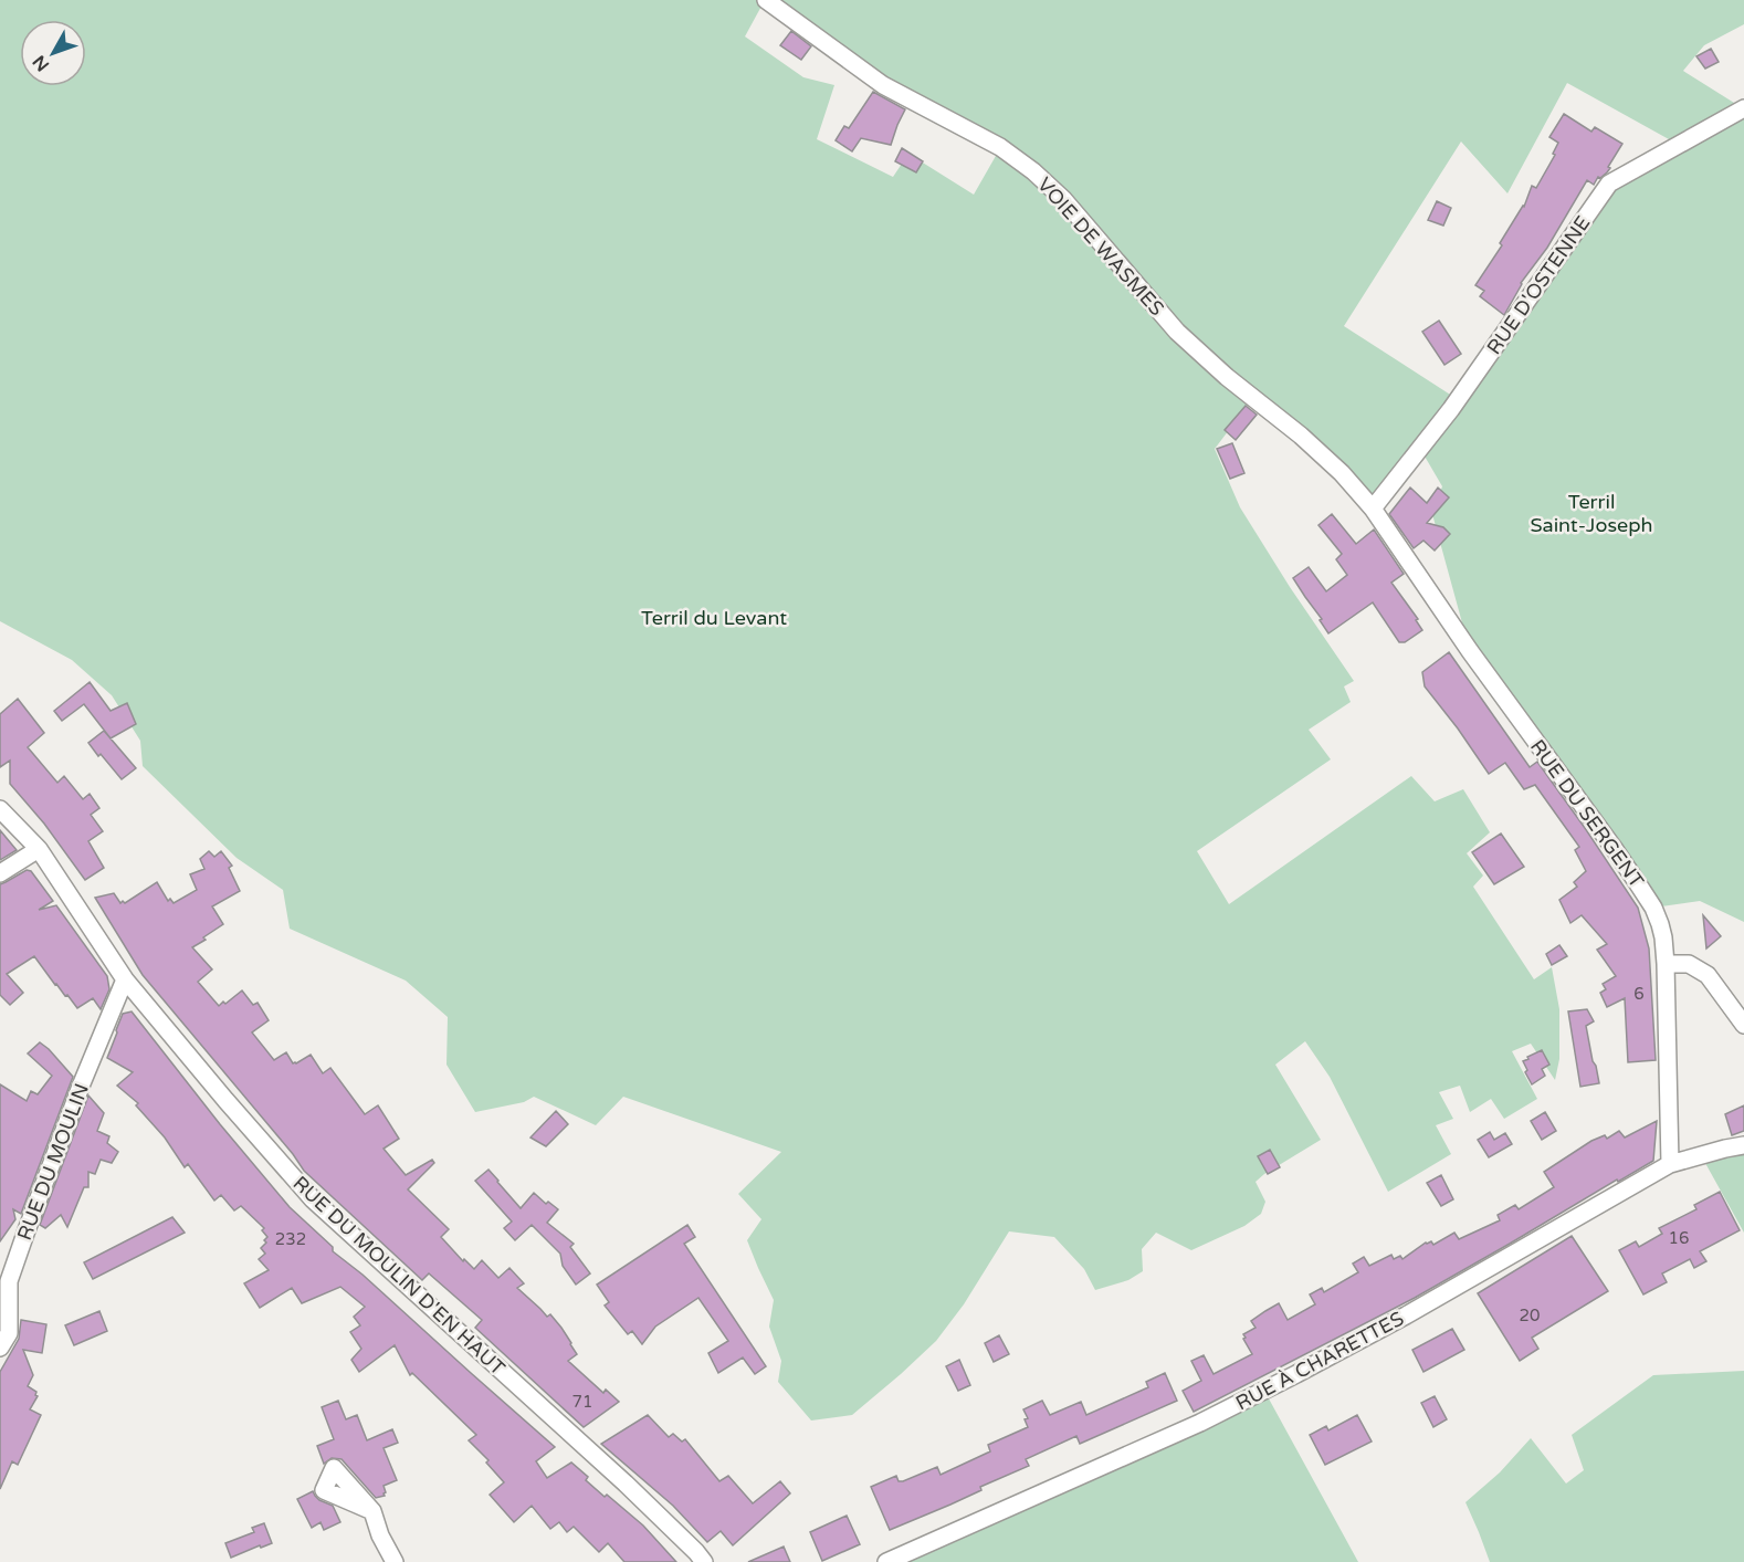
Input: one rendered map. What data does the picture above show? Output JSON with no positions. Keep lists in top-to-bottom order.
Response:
{
  "streets": {
    "street": [
      "VOIE DE WASMES",
      "RUE D'OSTENNE",
      "RUE DU SERGENT",
      "RUE DU MOULIN",
      "RUE DU MOULIN D'EN HAUT",
      "RUE À CHARETTES"
    ]
  },
  "crossings": [
    ["VOIE DE WASMES", "RUE D'OSTENNE"],
    ["VOIE DE WASMES", "RUE DU SERGENT"],
    ["RUE D'OSTENNE", "RUE DU SERGENT"],
    ["RUE DU SERGENT", "RUE À CHARETTES"],
    ["RUE DU MOULIN", "RUE DU MOULIN D'EN HAUT"]
  ],
  "parks": ["Terril Saint-Joseph", "Terril du Levant"],
  "house_numbers": [
    "6",
    "16",
    "232",
    "20",
    "71"
  ],
  "north": "bottom left"
}
